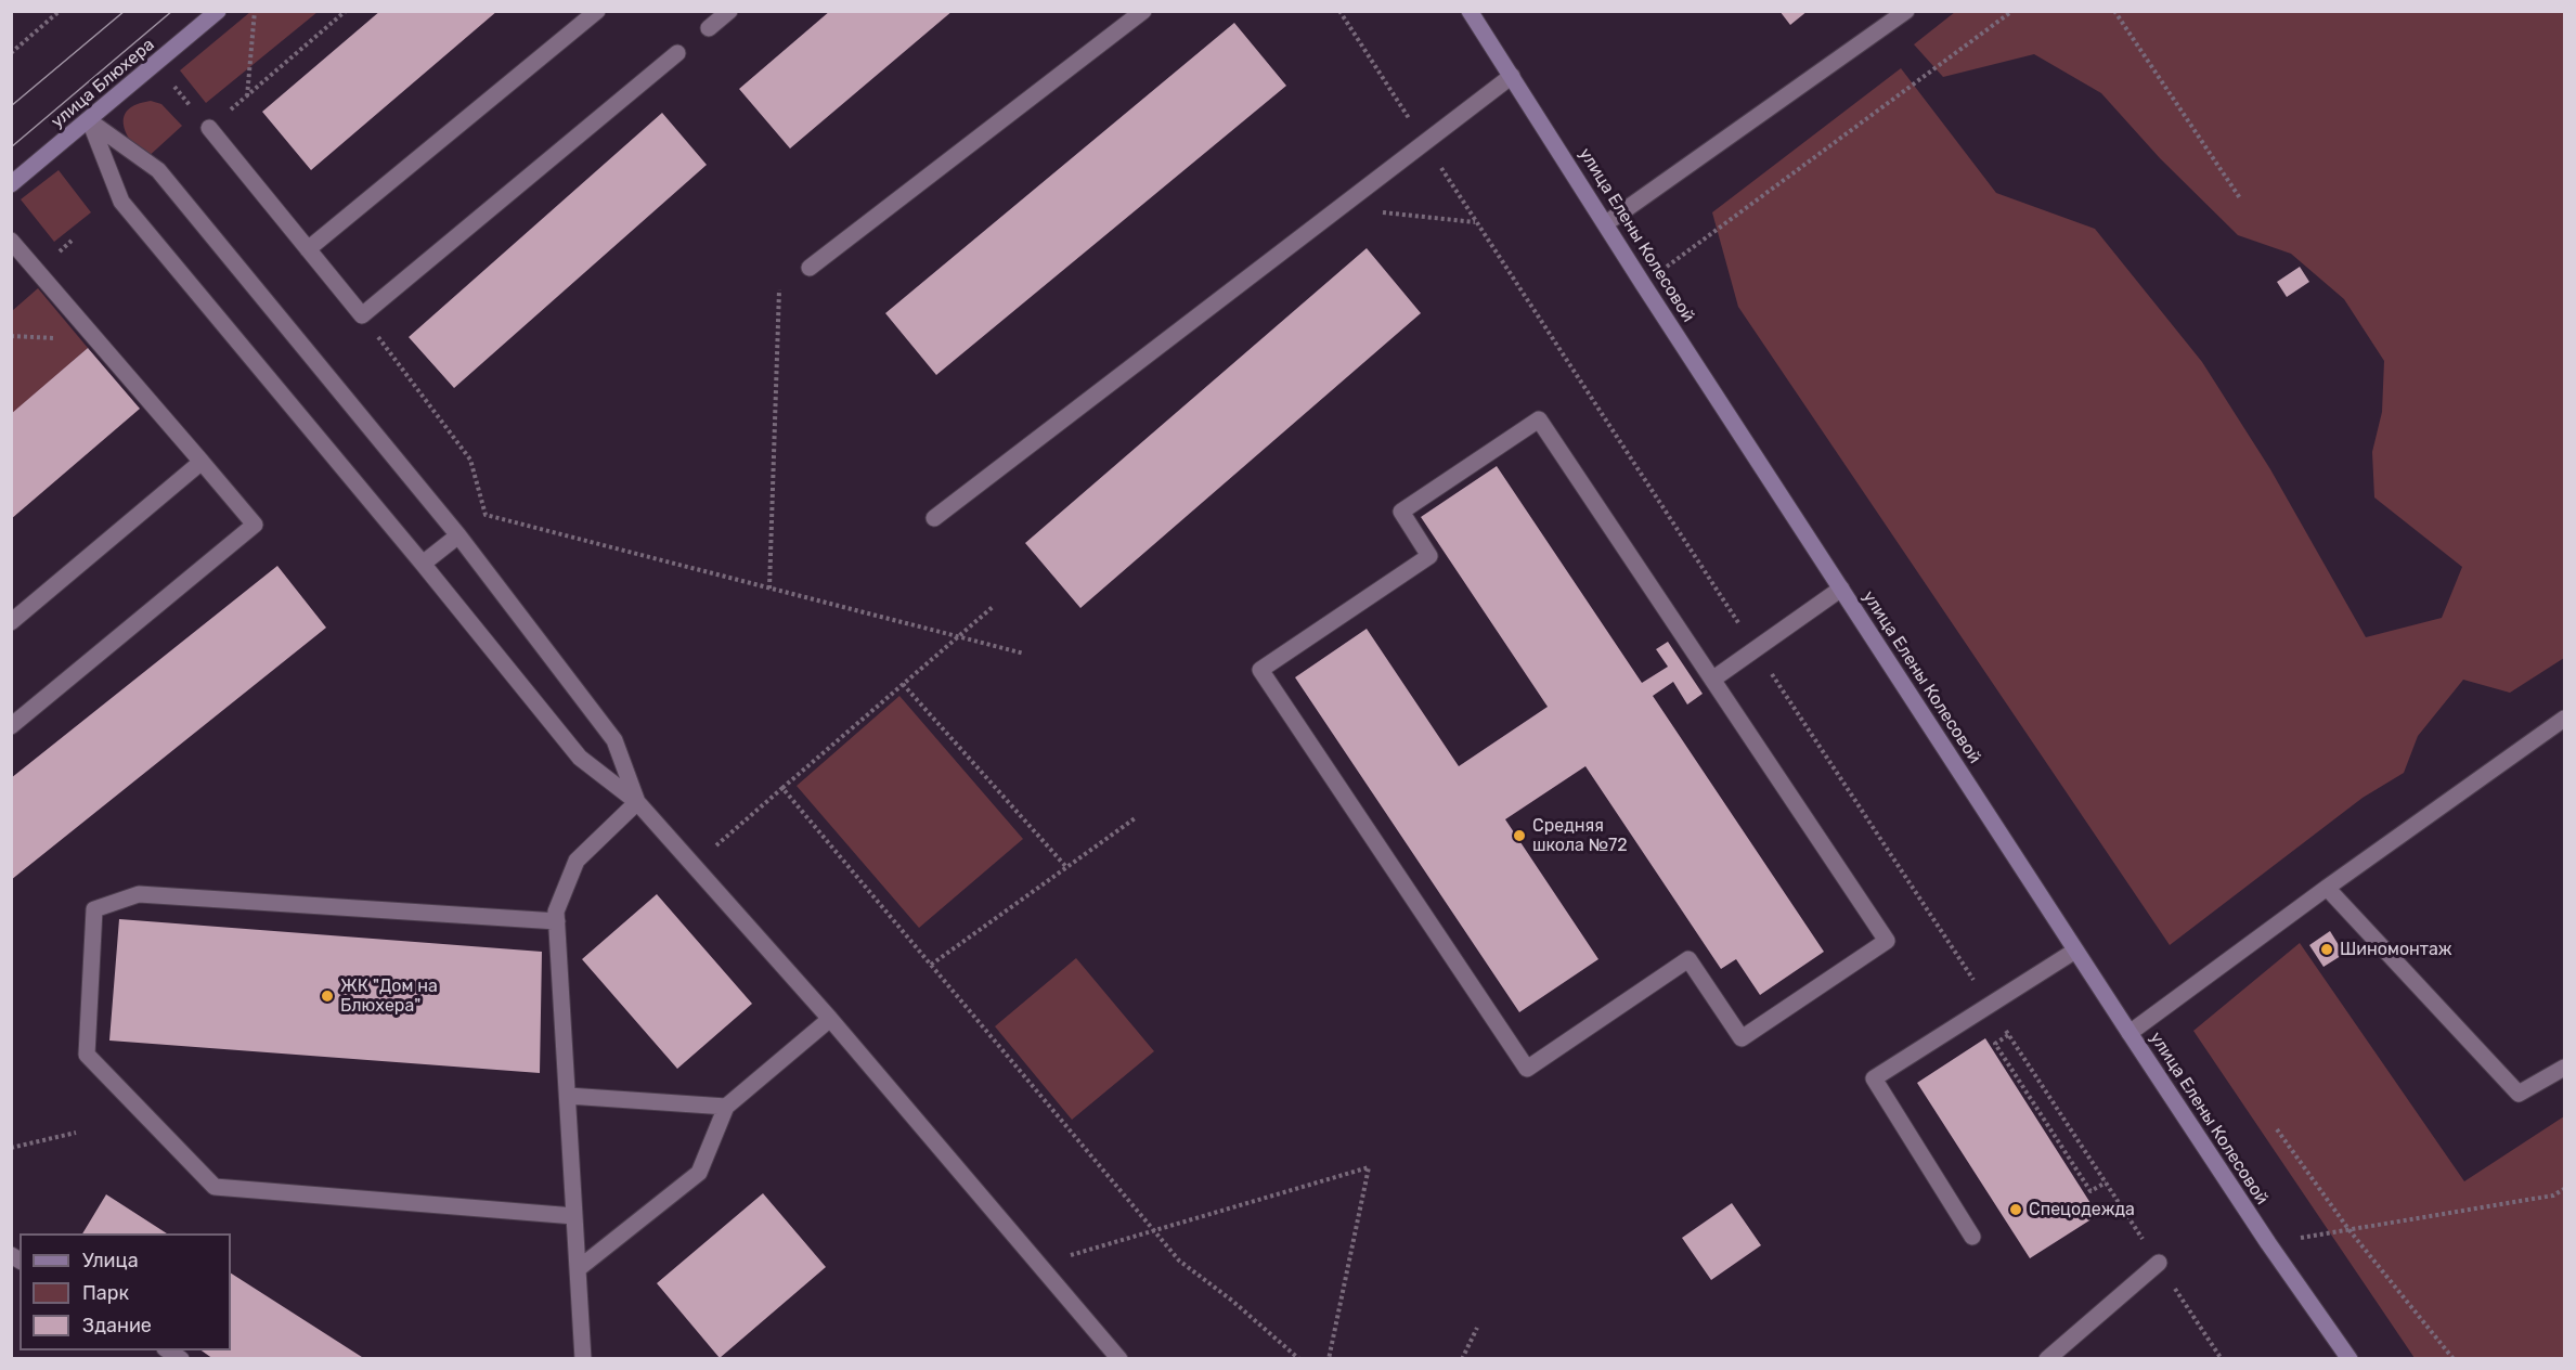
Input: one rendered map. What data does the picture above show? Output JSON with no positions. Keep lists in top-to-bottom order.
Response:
{
  "streets": {
    "street": ["улица Блюхера", "улица Елены Колесовой"]
  },
  "places": [
    "Средняя школа №72",
    "Шиномонтаж",
    "ЖК \"Дом на Блюхера\"",
    "Спецодежда"
  ],
  "legend": ["Улица", "Парк", "Здание"]
}
